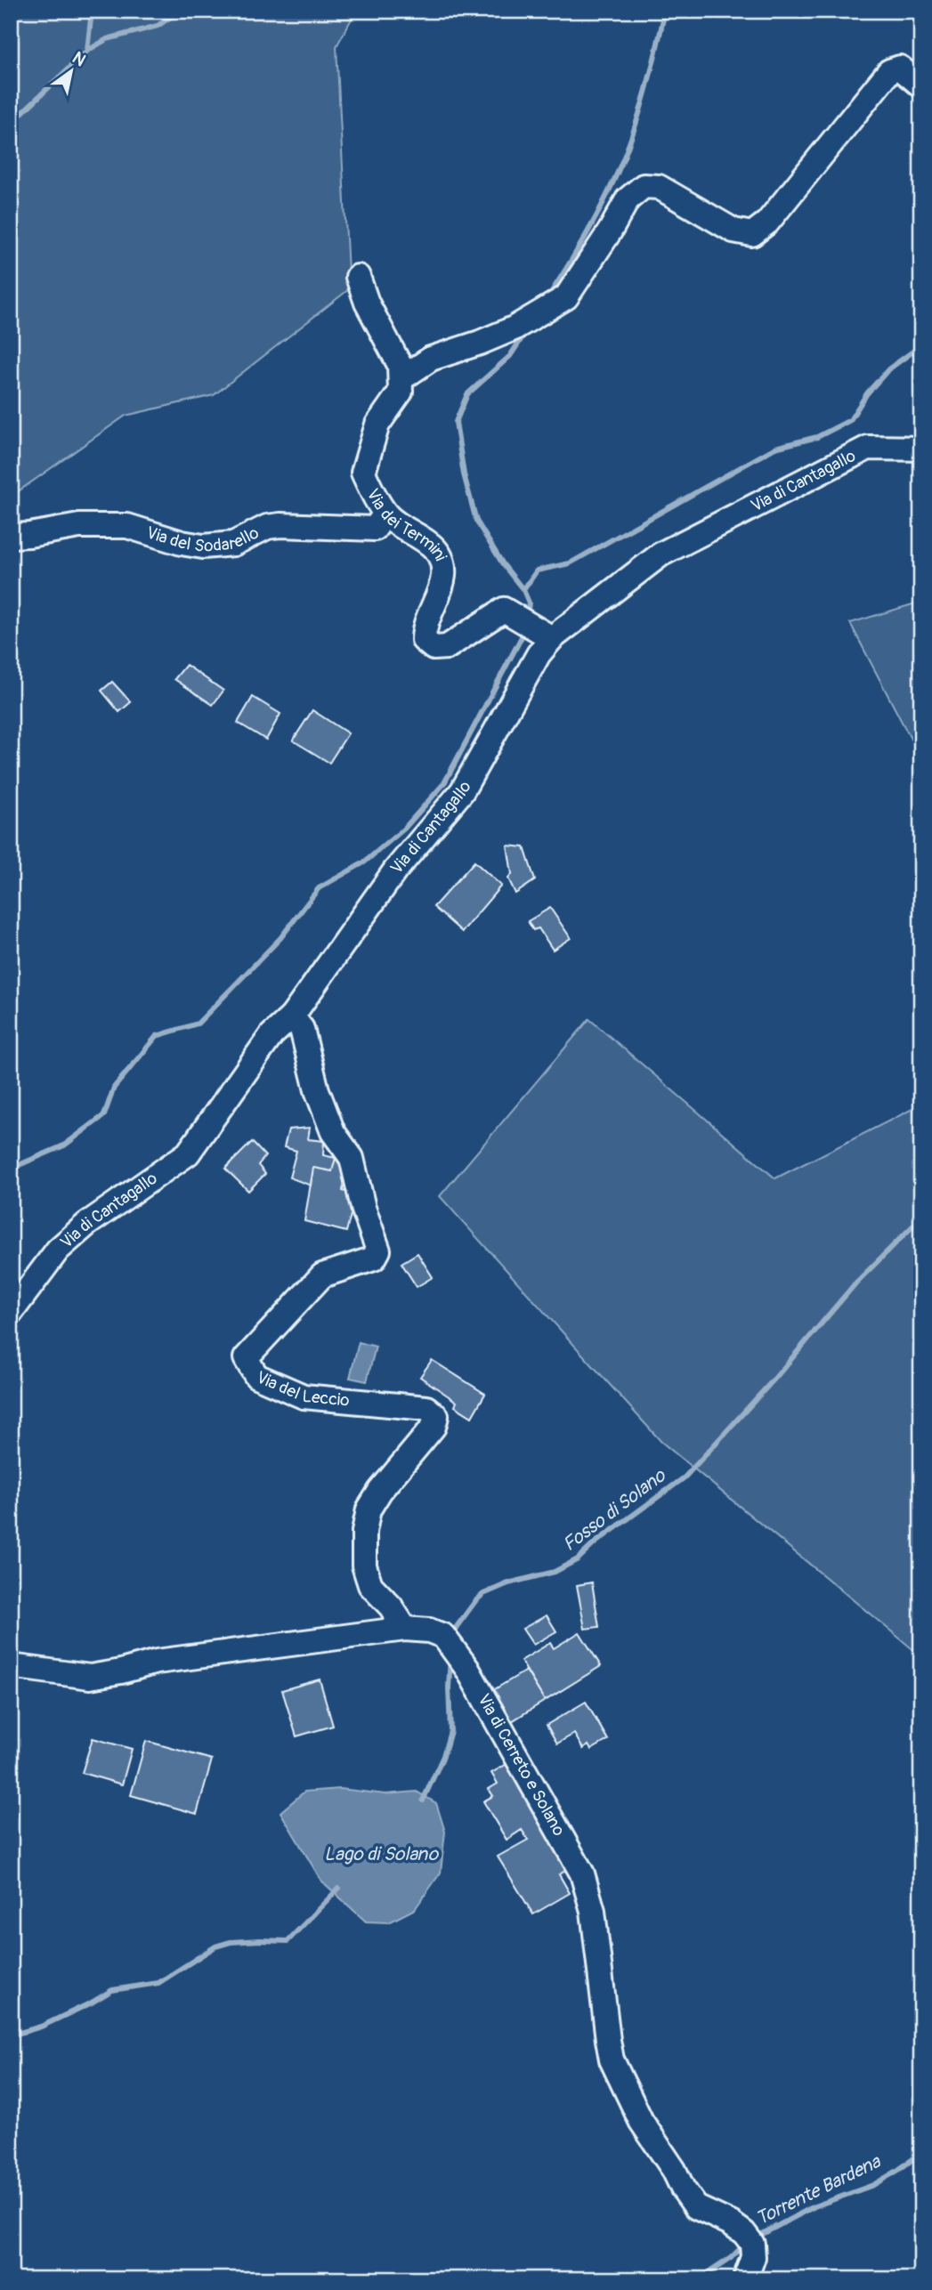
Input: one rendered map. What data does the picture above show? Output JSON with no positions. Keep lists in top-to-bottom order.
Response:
{
  "streets": {
    "street": [
      "Via di Cantagallo",
      "Via dei Termini",
      "Via del Sodarello",
      "Via del Leccio",
      "Via di Cerreto e Solano"
    ]
  },
  "crossings": [
    ["Via di Cantagallo", "Via dei Termini"],
    ["Via di Cantagallo", "Via del Leccio"],
    ["Via dei Termini", "Via del Sodarello"],
    ["Via del Leccio", "Via di Cerreto e Solano"]
  ],
  "water": ["Fosso di Solano", "Lago di Solano", "Torrente Bardena"],
  "north": "top right"
}
